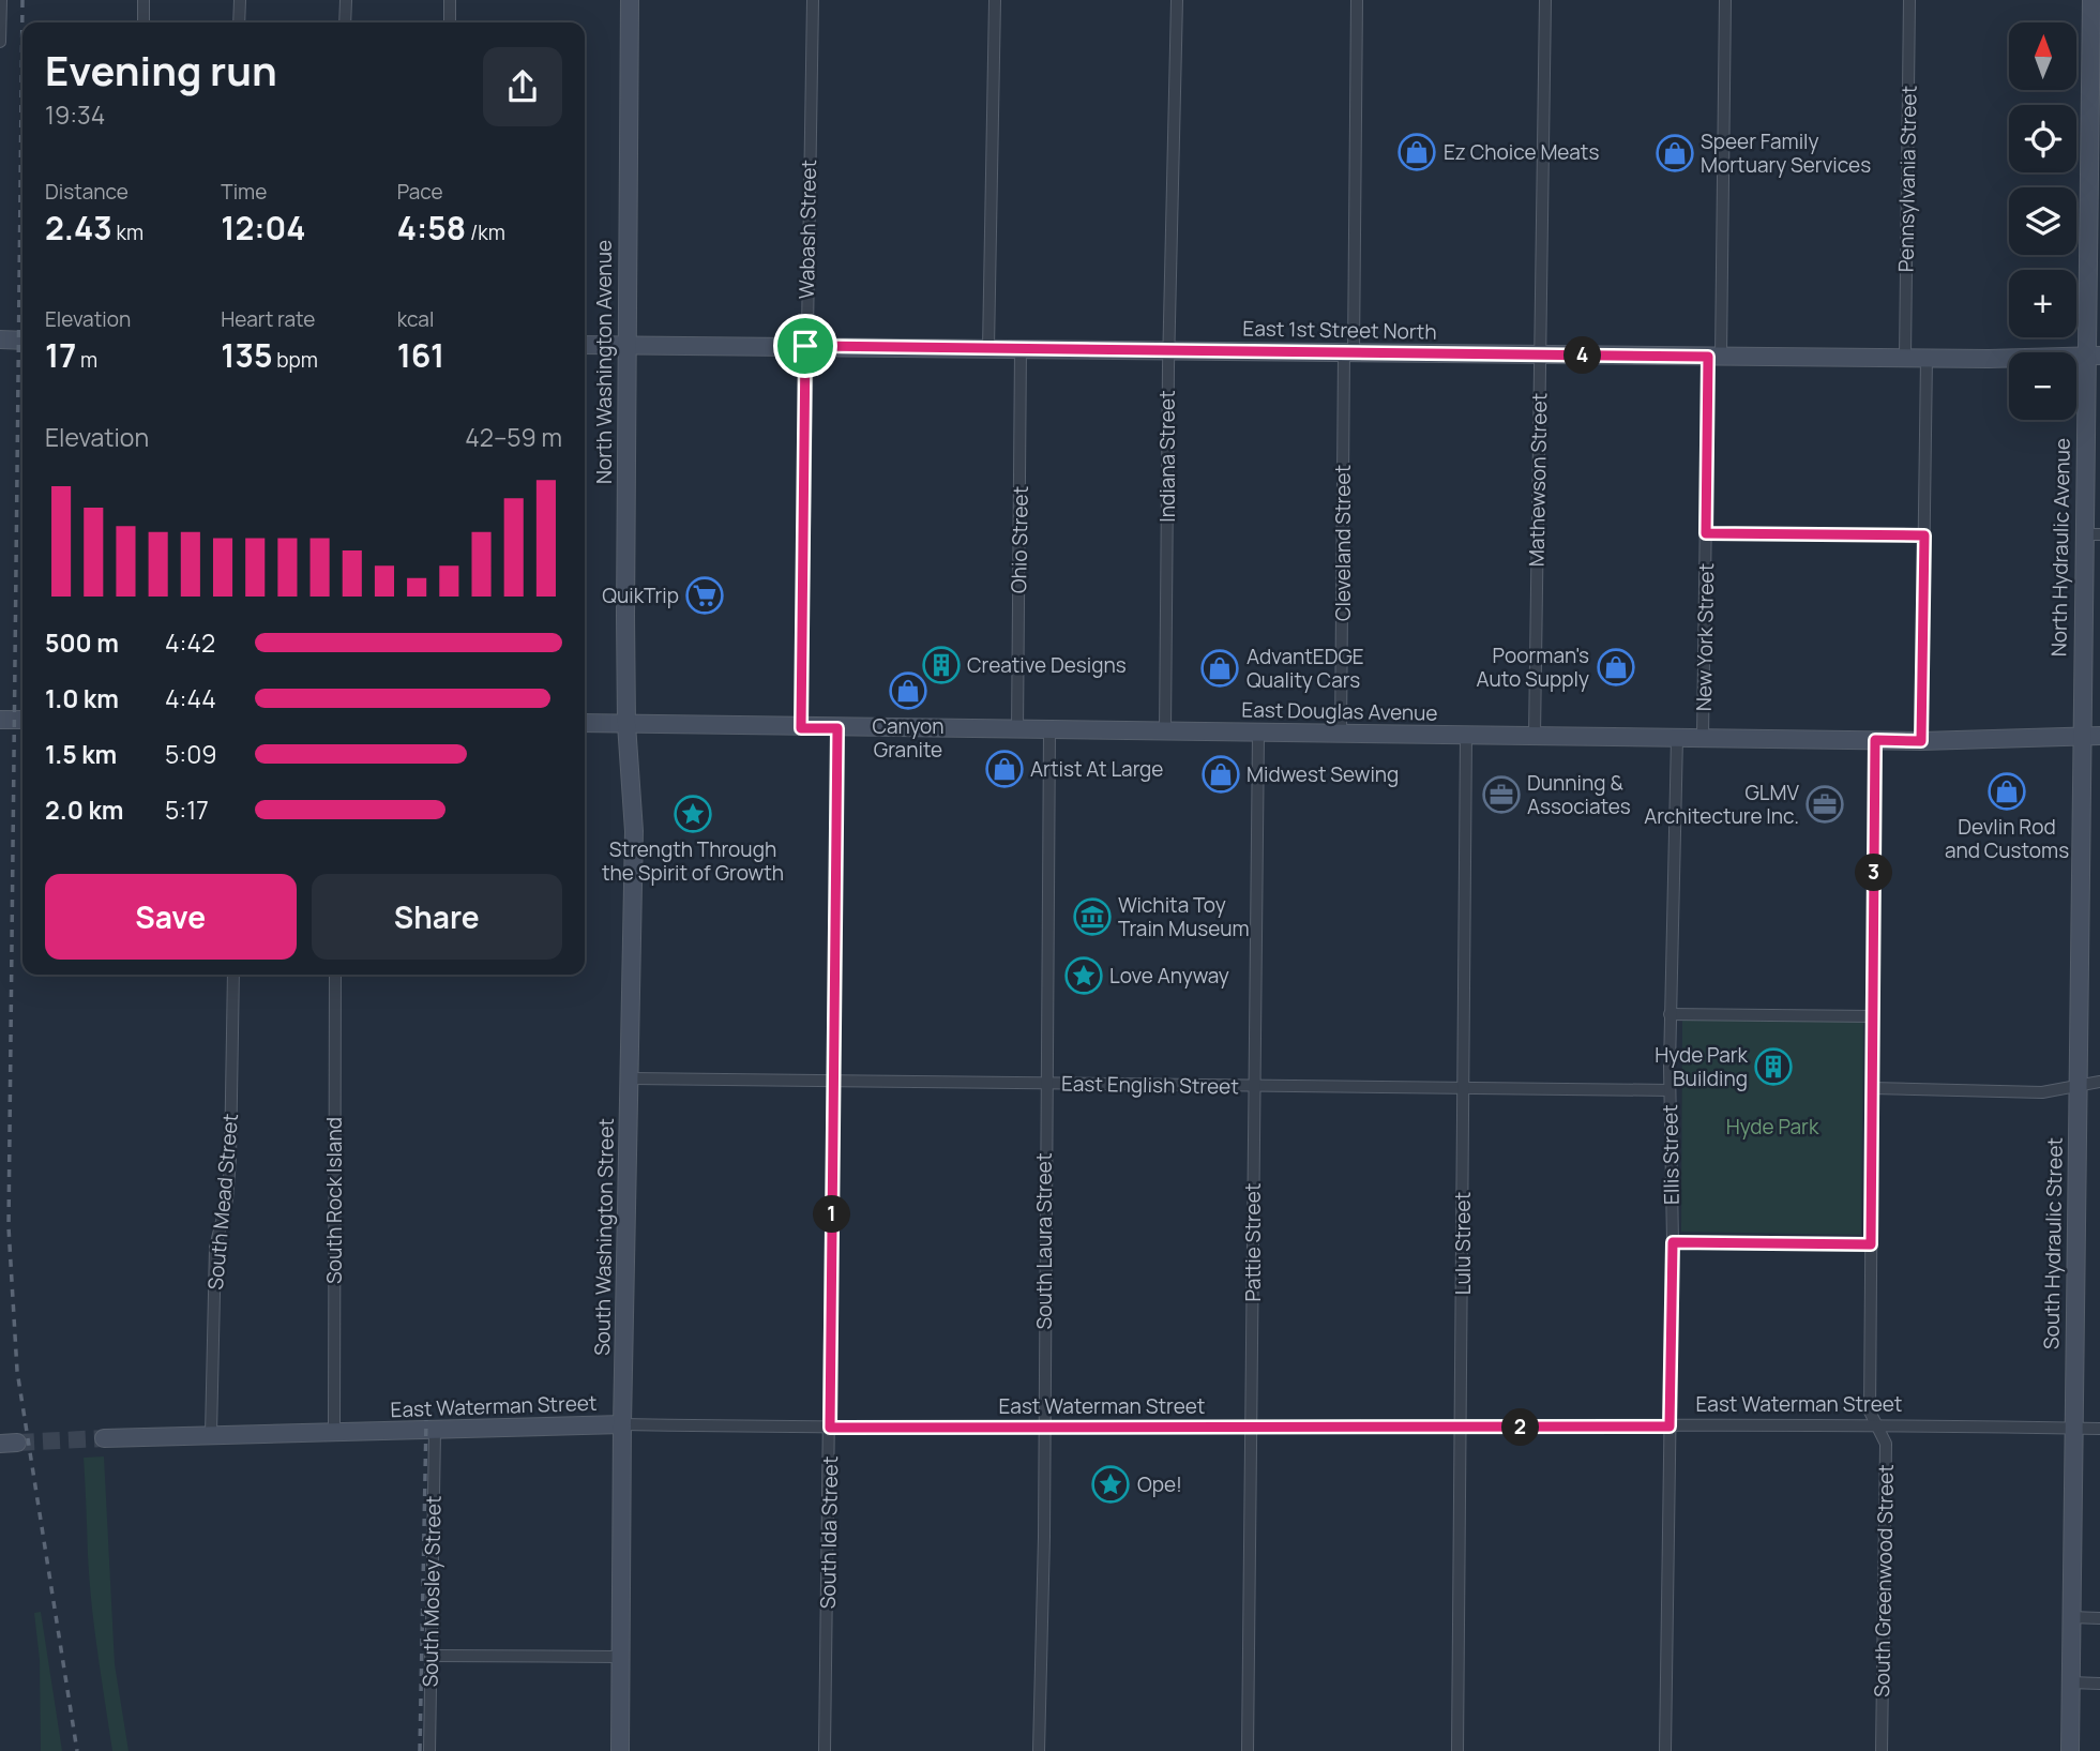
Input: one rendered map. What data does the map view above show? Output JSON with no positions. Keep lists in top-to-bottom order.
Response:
{
  "streets": {
    "street": [
      "Pennsylvania Street",
      "Wabash Street",
      "East 1st Street North",
      "North Washington Avenue",
      "Indiana Street",
      "Mathewson Street",
      "Ohio Street",
      "Cleveland Street",
      "North Hydraulic Avenue",
      "New York Street",
      "East Douglas Avenue",
      "East English Street",
      "Ellis Street",
      "South Rock Island",
      "South Mead Street",
      "South Washington Street",
      "South Laura Street",
      "Pattie Street",
      "Lulu Street",
      "South Hydraulic Street",
      "East Waterman Street",
      "South Ida Street",
      "South Greenwood Street",
      "South Mosley Street"
    ]
  },
  "crossings": [
    ["Pennsylvania Street", "East 1st Street North"],
    ["Wabash Street", "East 1st Street North"],
    ["Wabash Street", "East Douglas Avenue"],
    ["East 1st Street North", "North Washington Avenue"],
    ["East 1st Street North", "Indiana Street"],
    ["East 1st Street North", "Mathewson Street"],
    ["East 1st Street North", "Ohio Street"],
    ["East 1st Street North", "Cleveland Street"],
    ["East 1st Street North", "North Hydraulic Avenue"],
    ["East 1st Street North", "New York Street"],
    ["North Washington Avenue", "East Douglas Avenue"],
    ["North Washington Avenue", "South Washington Street"],
    ["Indiana Street", "East Douglas Avenue"],
    ["Mathewson Street", "East Douglas Avenue"],
    ["Ohio Street", "East Douglas Avenue"],
    ["Cleveland Street", "East Douglas Avenue"],
    ["North Hydraulic Avenue", "East Douglas Avenue"],
    ["North Hydraulic Avenue", "South Hydraulic Street"],
    ["New York Street", "East Douglas Avenue"],
    ["East Douglas Avenue", "Ellis Street"],
    ["East Douglas Avenue", "South Washington Street"],
    ["East Douglas Avenue", "South Laura Street"],
    ["East Douglas Avenue", "Pattie Street"],
    ["East Douglas Avenue", "Lulu Street"],
    ["East Douglas Avenue", "South Hydraulic Street"],
    ["East Douglas Avenue", "South Ida Street"],
    ["East Douglas Avenue", "South Greenwood Street"],
    ["East English Street", "Ellis Street"],
    ["East English Street", "South Washington Street"],
    ["East English Street", "South Laura Street"],
    ["East English Street", "Pattie Street"],
    ["East English Street", "Lulu Street"],
    ["East English Street", "South Ida Street"],
    ["Ellis Street", "East Waterman Street"],
    ["South Rock Island", "East Waterman Street"],
    ["South Mead Street", "East Waterman Street"],
    ["South Washington Street", "East Waterman Street"],
    ["South Laura Street", "East Waterman Street"],
    ["Pattie Street", "East Waterman Street"],
    ["Lulu Street", "East Waterman Street"],
    ["South Hydraulic Street", "East Waterman Street"],
    ["East Waterman Street", "South Ida Street"],
    ["East Waterman Street", "South Greenwood Street"],
    ["East Waterman Street", "South Mosley Street"]
  ],
  "parks": ["Hyde Park"],
  "places": {
    "shop": [
      "Ez Choice Meats",
      "Speer Family Mortuary Services",
      "Poorman's Auto Supply",
      "AdvantEDGE Quality Cars",
      "Canyon Granite",
      "Artist At Large",
      "Midwest Sewing",
      "Devlin Rod and Customs"
    ],
    "supermarket": ["QuikTrip"],
    "building": ["Creative Designs", "Hyde Park Building"],
    "office": ["Dunning & Associates", "GLMV Architecture Inc."],
    "place": ["Strength Through the Spirit of Growth", "Love Anyway", "Ope!"],
    "museum": ["Wichita Toy Train Museum"]
  },
  "north": "top",
  "page": {
    "map_buttons": ["+", "−"],
    "heading": ["Evening run", "19:34"],
    "stats": [
      ["Distance", "2.43 km"],
      ["Time", "12:04"],
      ["Pace", "4:58 /km"],
      ["Elevation", "17 m"],
      ["Heart rate", "135 bpm"],
      ["kcal", "161"]
    ],
    "pins": [
      "4",
      "3",
      "1",
      "2"
    ],
    "chart": ["Elevation", "42–59 m"],
    "list": [
      {
        "name": "500 m",
        "note": "4:42"
      },
      {
        "name": "1.0 km",
        "note": "4:44"
      },
      {
        "name": "1.5 km",
        "note": "5:09"
      },
      {
        "name": "2.0 km",
        "note": "5:17"
      }
    ],
    "buttons": ["Save", "Share"]
  }
}
